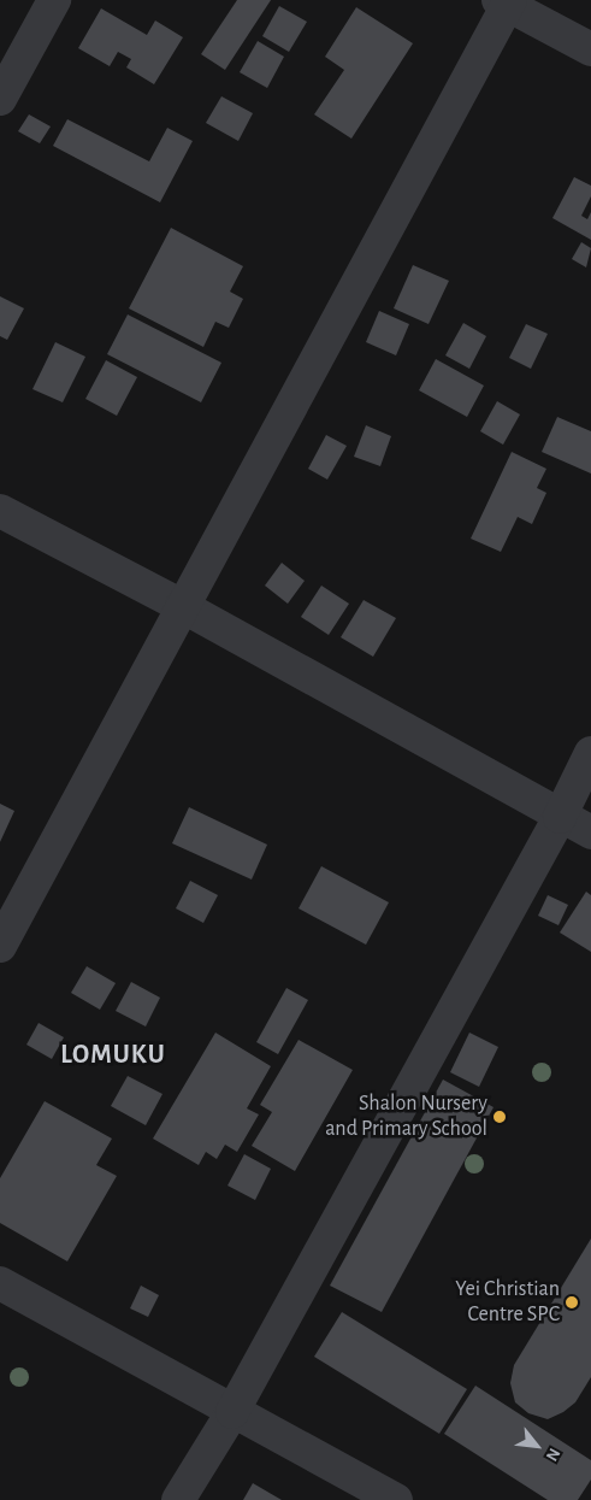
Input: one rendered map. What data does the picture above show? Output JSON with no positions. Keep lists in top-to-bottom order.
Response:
{
  "districts": ["LOMUKU"],
  "places": ["Shalon Nursery and Primary School", "Yei Christian Centre SPC"],
  "north": "bottom right"
}
